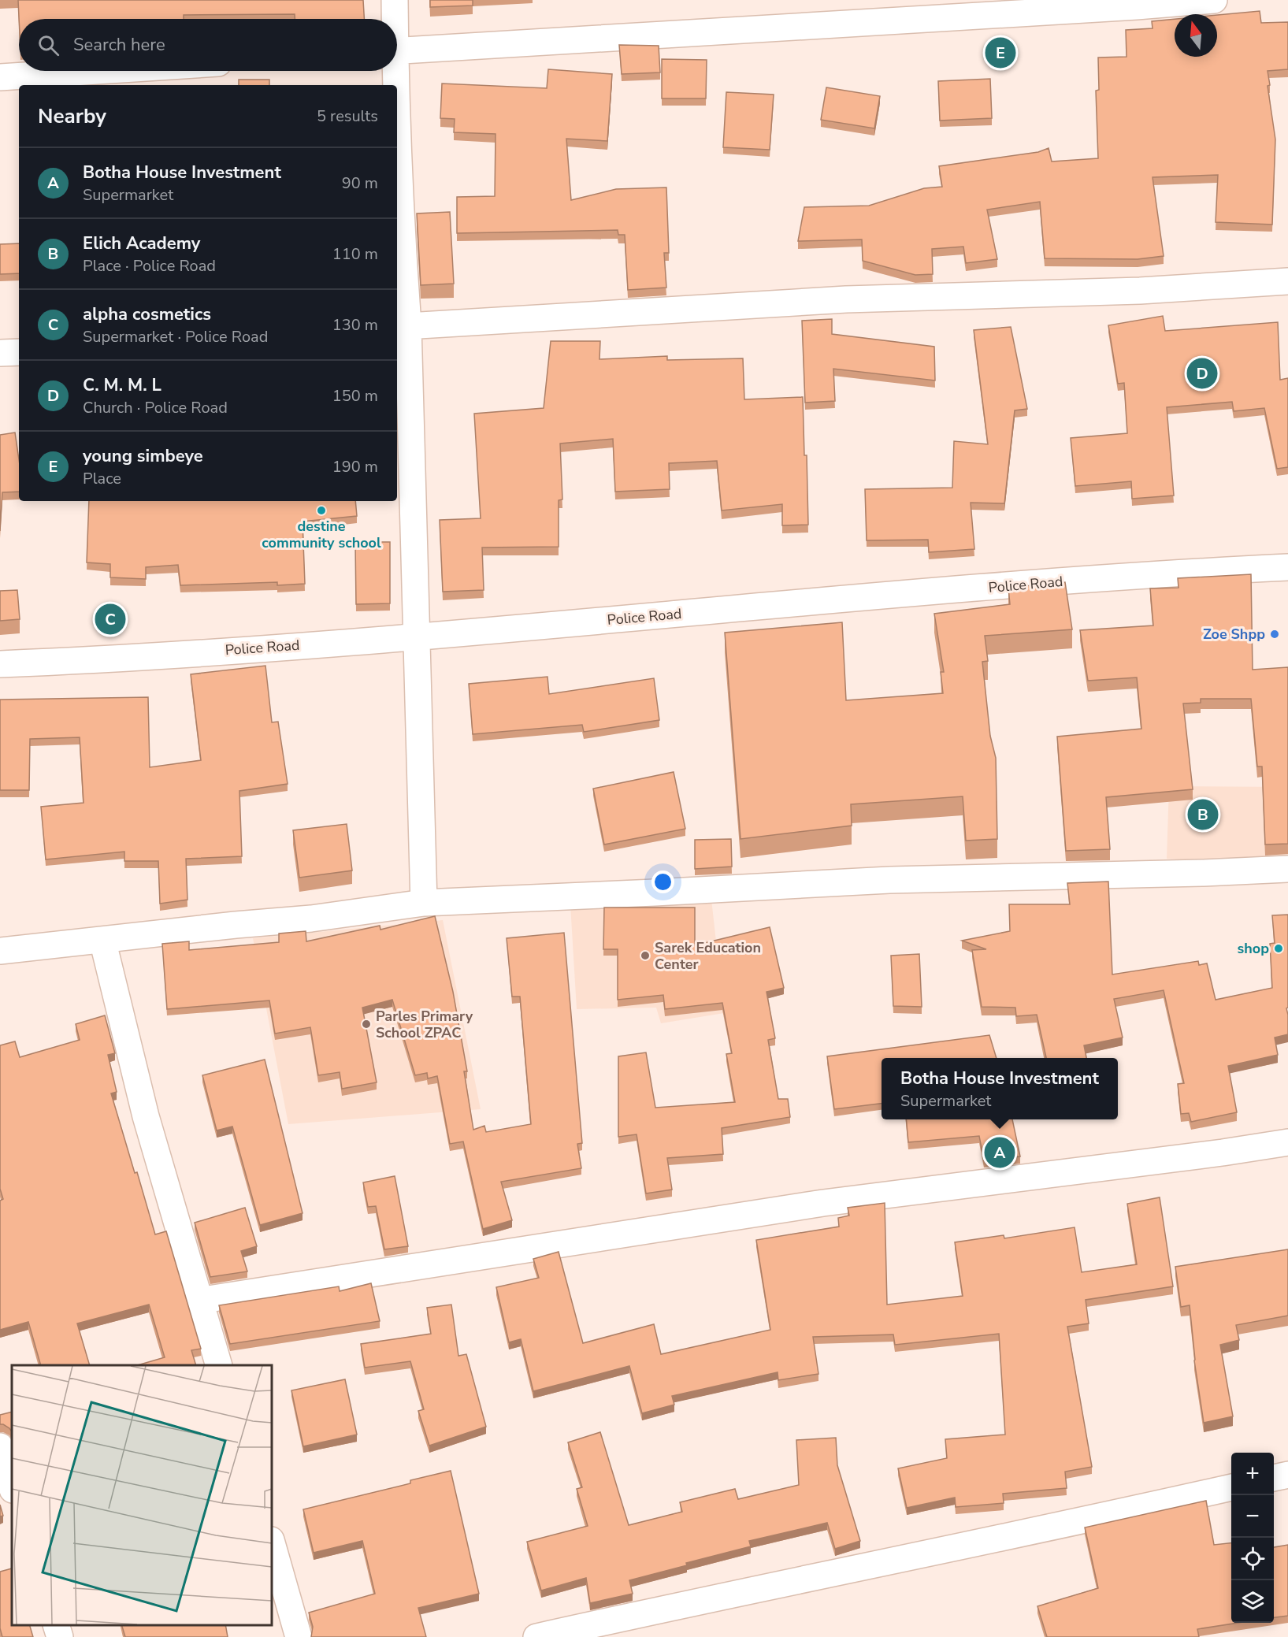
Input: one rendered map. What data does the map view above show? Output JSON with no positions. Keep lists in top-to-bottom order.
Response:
{
  "streets": {
    "street": ["Police Road"]
  },
  "places": [
    "destine community school",
    "Zoe Shpp",
    "shop",
    "Sarek Education Center",
    "Parles Primary School ZPAC"
  ],
  "north": "top",
  "page": {
    "search": "Search here",
    "pins": [
      "E",
      "D",
      "C",
      "B",
      "A"
    ],
    "heading": ["Nearby", "5 results"],
    "list": [
      {
        "mark": "A",
        "name": "Botha House Investment",
        "note": "Supermarket",
        "value": "90 m"
      },
      {
        "mark": "B",
        "name": "Elich Academy",
        "note": "Place · Police Road",
        "value": "110 m"
      },
      {
        "mark": "C",
        "name": "alpha cosmetics",
        "note": "Supermarket · Police Road",
        "value": "130 m"
      },
      {
        "mark": "D",
        "name": "C. M. M. L",
        "note": "Church · Police Road",
        "value": "150 m"
      },
      {
        "mark": "E",
        "name": "young simbeye",
        "note": "Place",
        "value": "190 m"
      }
    ],
    "popup": ["Botha House Investment", "Supermarket"],
    "map_buttons": ["+", "−"]
  }
}
